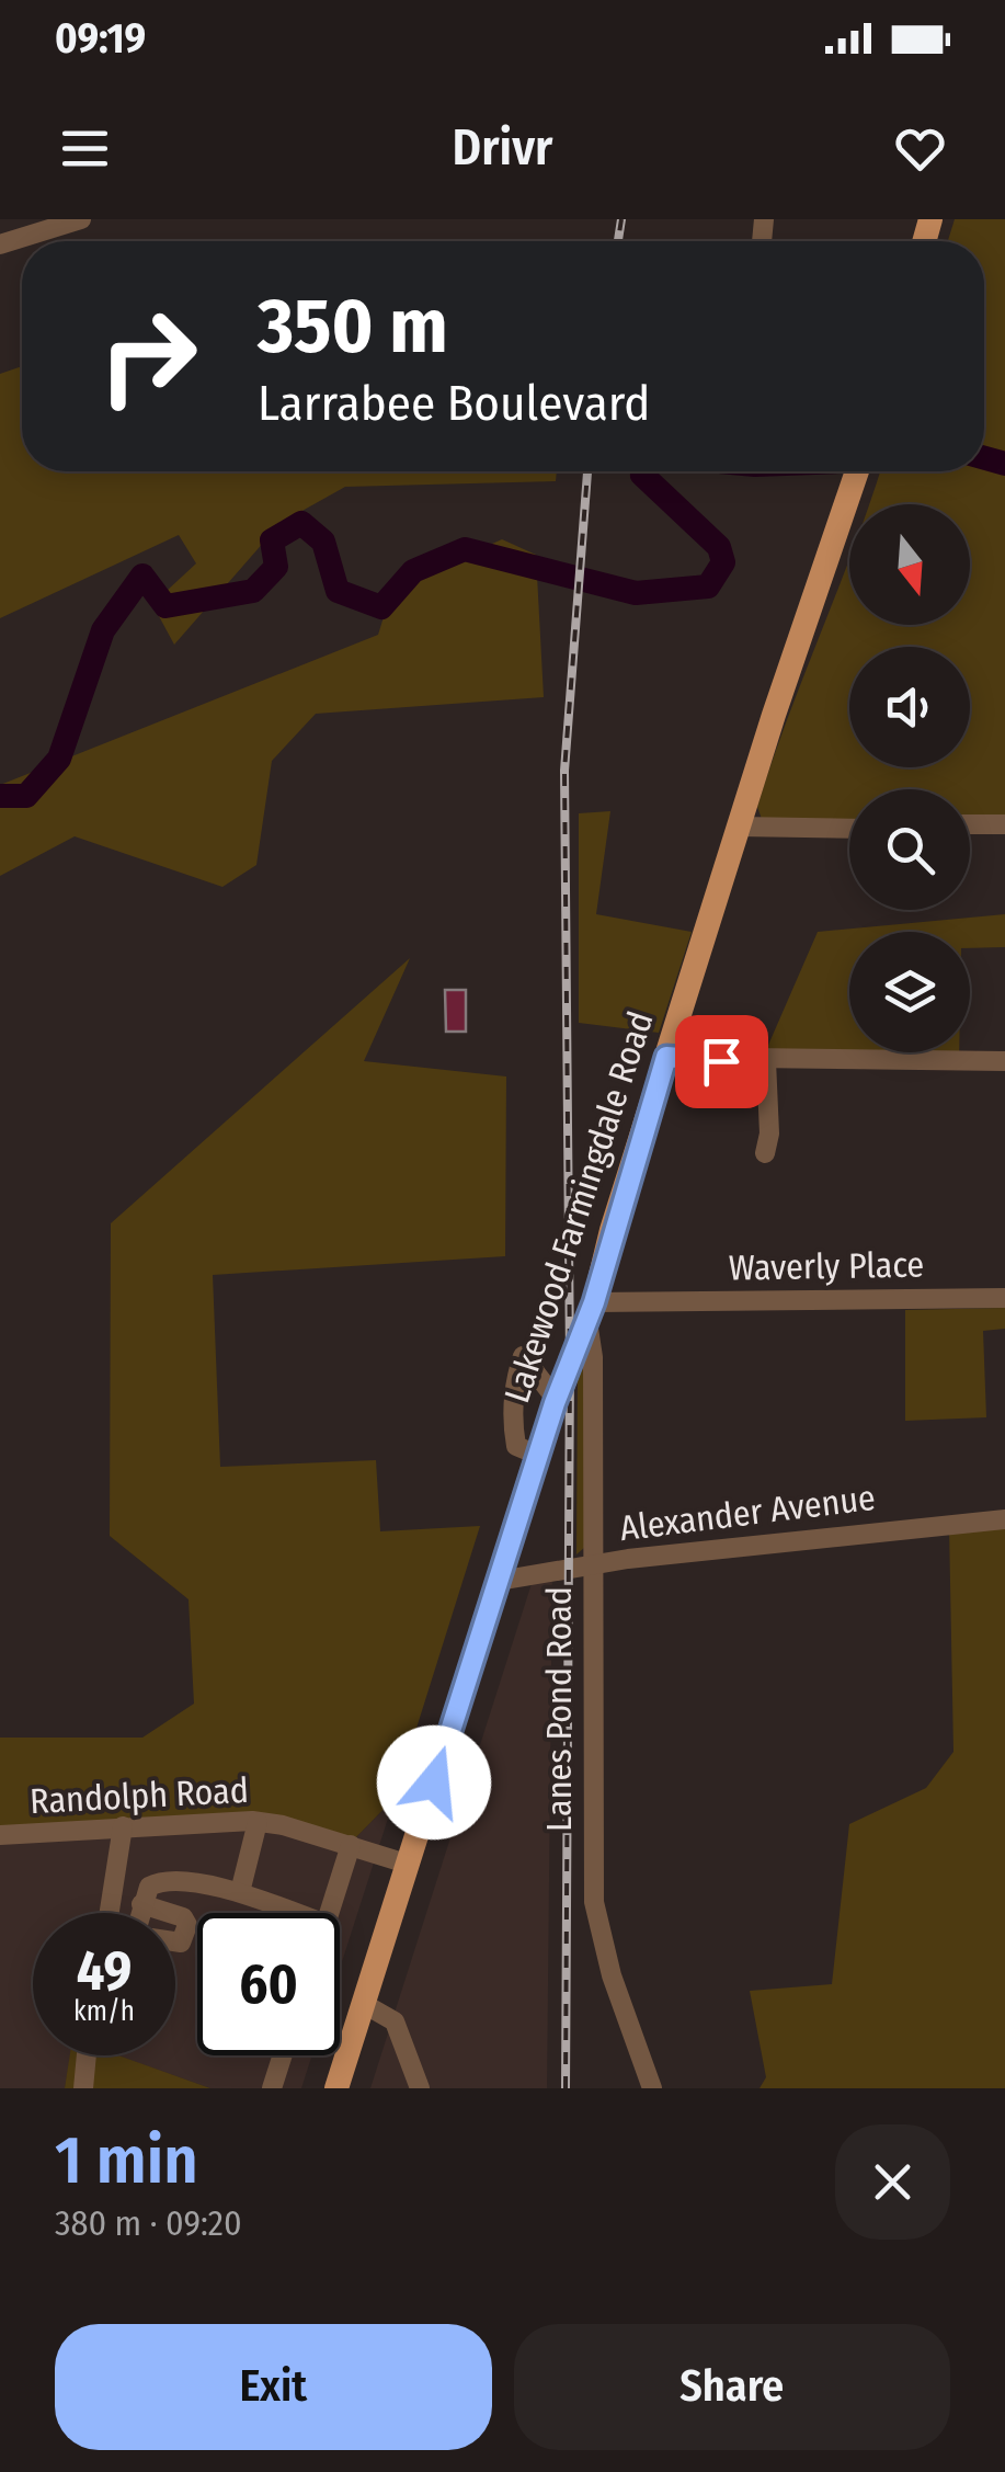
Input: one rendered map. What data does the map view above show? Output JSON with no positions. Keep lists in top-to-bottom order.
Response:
{
  "streets": {
    "main road": ["Lakewood Farmingdale Road"],
    "street": [
      "Waverly Place",
      "Alexander Avenue",
      "Lanes Pond Road",
      "Randolph Road"
    ]
  },
  "crossings": [
    ["Lakewood Farmingdale Road", "Waverly Place"],
    ["Lakewood Farmingdale Road", "Alexander Avenue"],
    ["Lakewood Farmingdale Road", "Lanes Pond Road"],
    ["Lakewood Farmingdale Road", "Randolph Road"],
    ["Waverly Place", "Lanes Pond Road"],
    ["Alexander Avenue", "Lanes Pond Road"]
  ],
  "north": "bottom",
  "page": {
    "status": "09:19",
    "header": "Drivr",
    "turn": ["350 m", "Larrabee Boulevard"],
    "speed": "49 km/h",
    "limit": "60",
    "heading": ["1 min", "380 m · 09:20"],
    "buttons": ["Exit", "Share"]
  }
}
